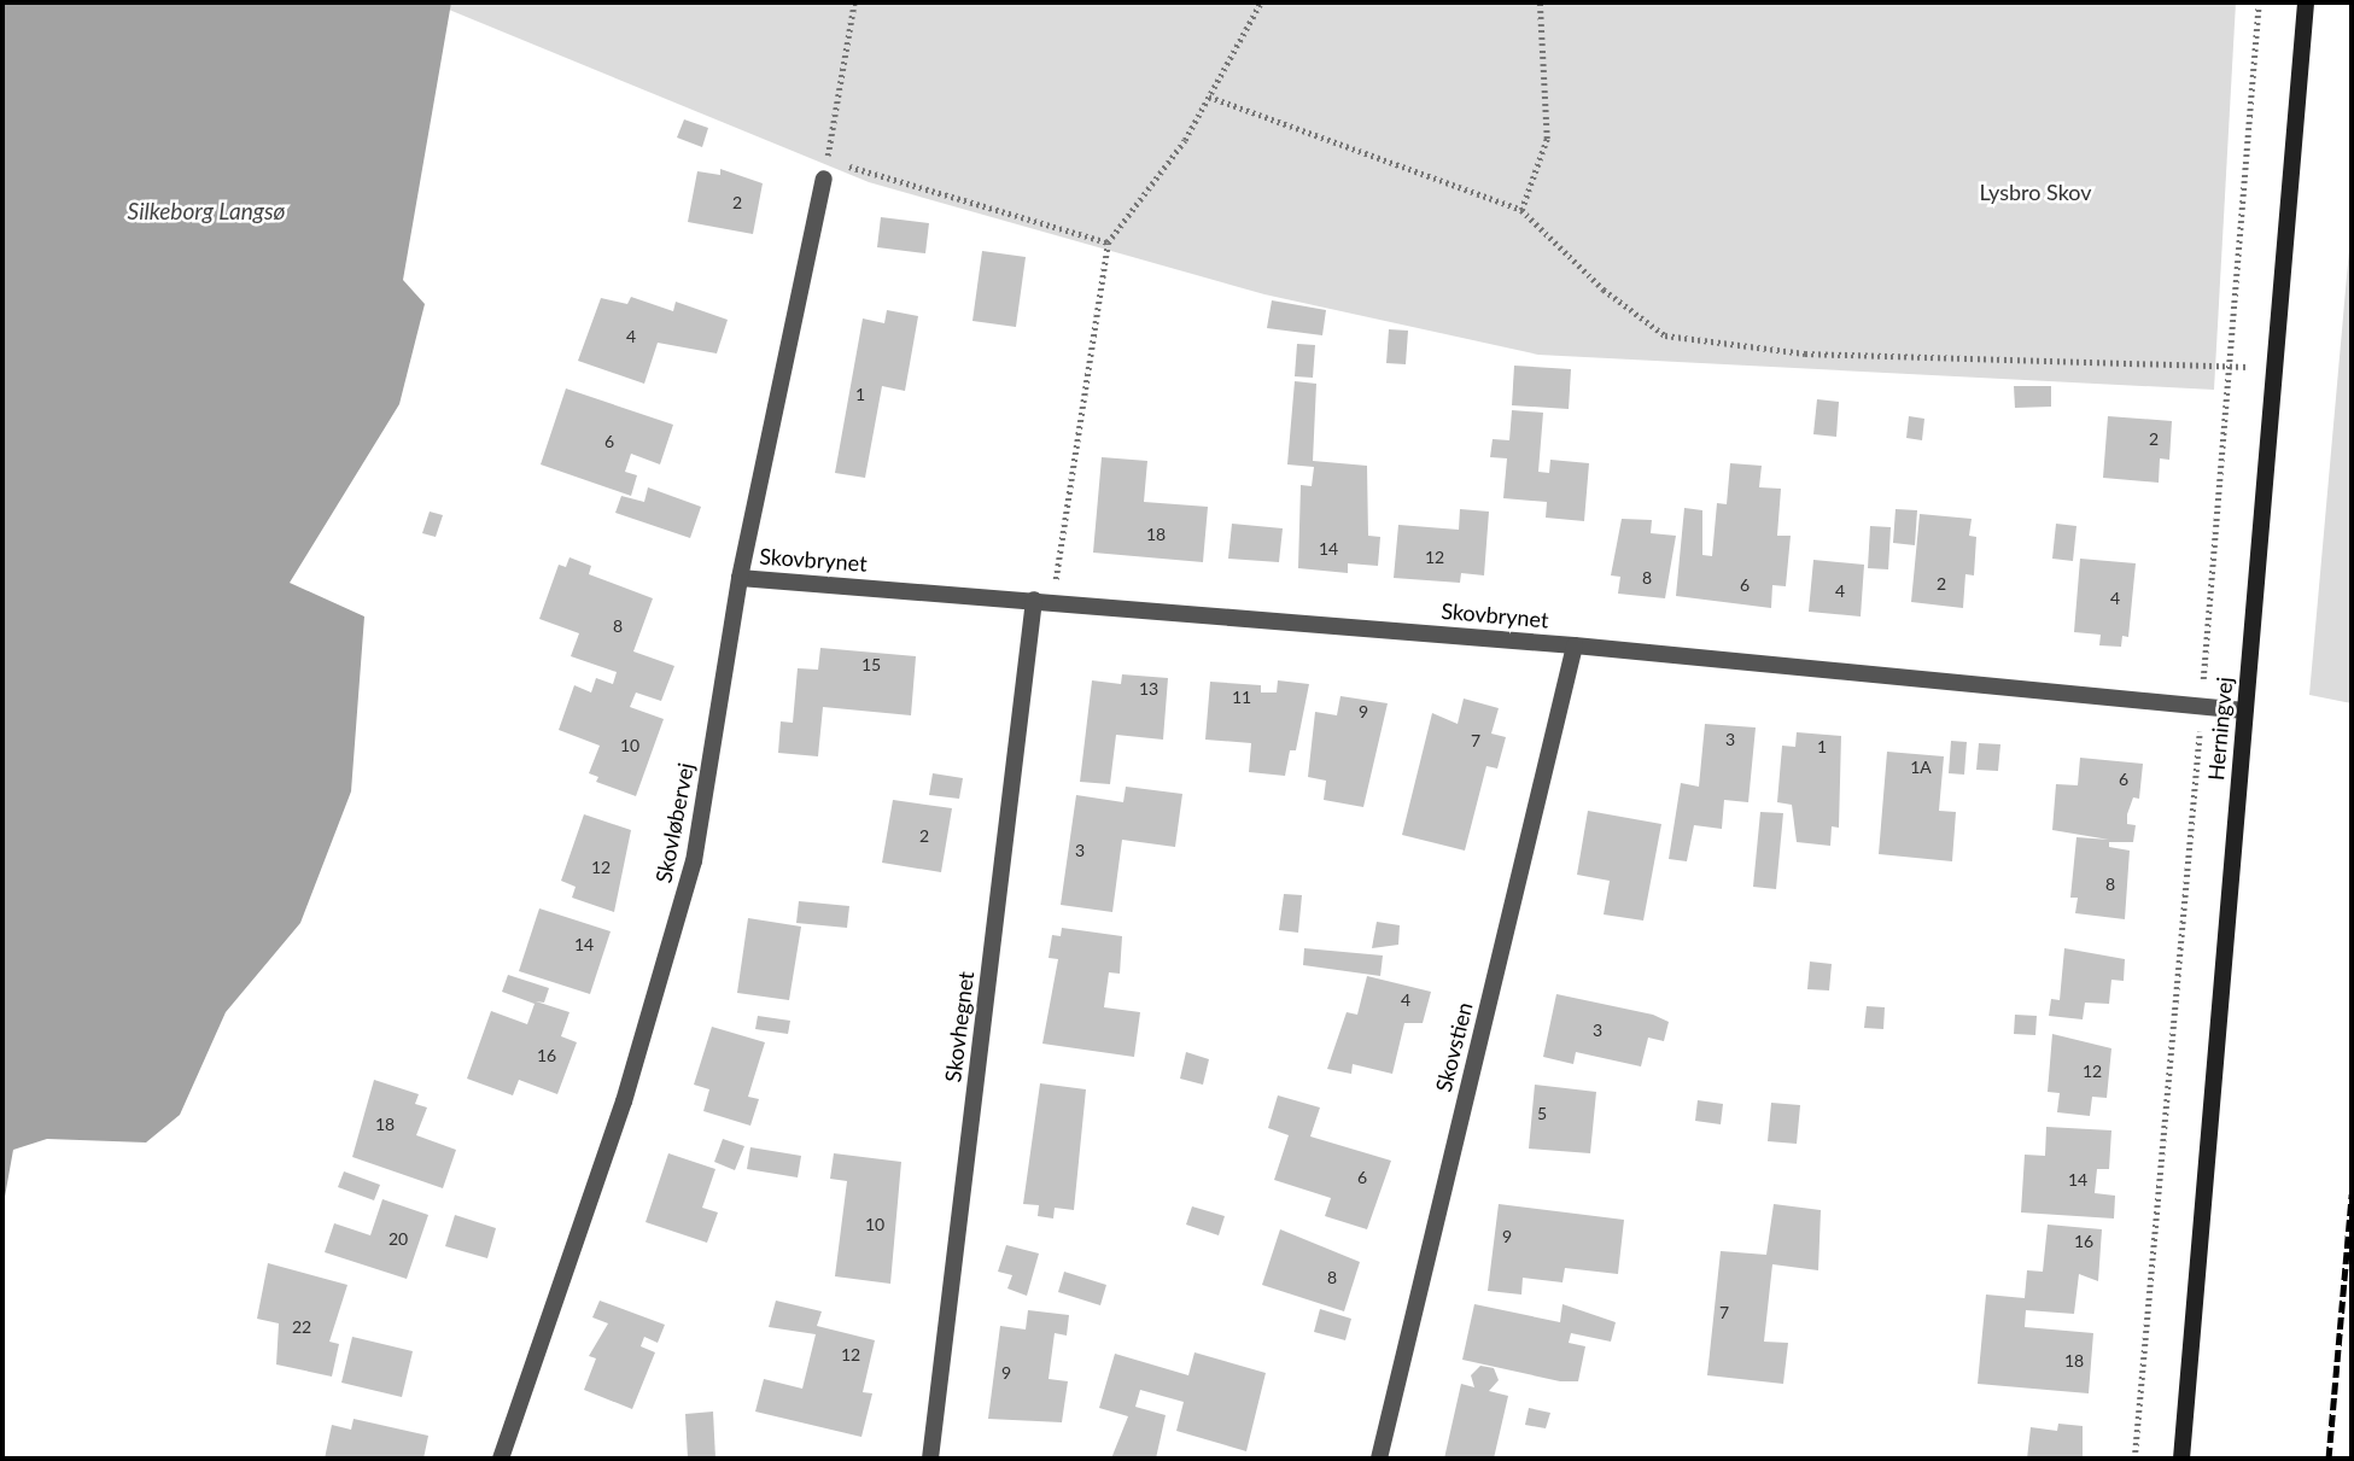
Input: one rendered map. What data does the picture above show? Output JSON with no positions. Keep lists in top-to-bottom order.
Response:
{
  "streets": {
    "street": [
      "Skovbrynet",
      "Herningvej",
      "Skovløbervej",
      "Skovhegnet",
      "Skovstien"
    ]
  },
  "crossings": [
    ["Skovbrynet", "Herningvej"],
    ["Skovbrynet", "Skovløbervej"],
    ["Skovbrynet", "Skovhegnet"],
    ["Skovbrynet", "Skovstien"]
  ],
  "water": ["Silkeborg Langsø"],
  "parks": ["Lysbro Skov"],
  "house_numbers": [
    "2",
    "4",
    "1",
    "2",
    "6",
    "18",
    "14",
    "12",
    "8",
    "2",
    "6",
    "4",
    "4",
    "8",
    "15",
    "13",
    "11",
    "9",
    "3",
    "7",
    "10",
    "1",
    "1A",
    "6",
    "2",
    "3",
    "12",
    "8",
    "14",
    "4",
    "3",
    "16",
    "12",
    "5",
    "18",
    "6",
    "14",
    "10",
    "9",
    "20",
    "16",
    "8",
    "7",
    "22",
    "12",
    "18",
    "9"
  ]
}
